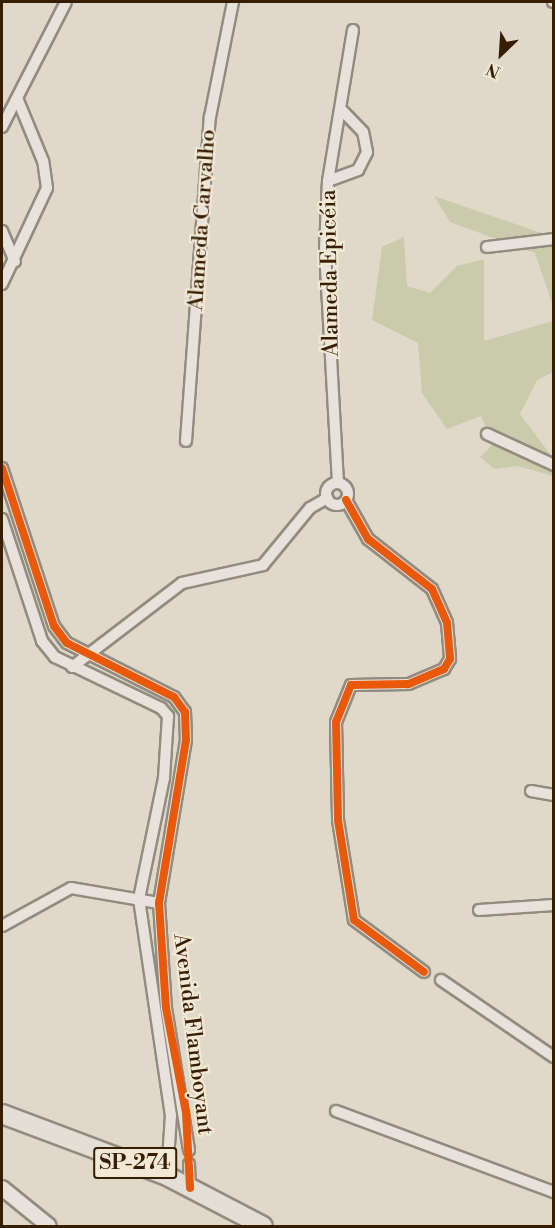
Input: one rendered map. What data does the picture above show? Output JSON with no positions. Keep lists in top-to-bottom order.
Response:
{
  "streets": {
    "main road": ["SP-274"],
    "street": ["Alameda Carvalho", "Alameda Epicéia", "Avenida Flamboyant"]
  },
  "crossings": [
    ["Avenida Flamboyant", "SP-274"]
  ],
  "north": "bottom left"
}
